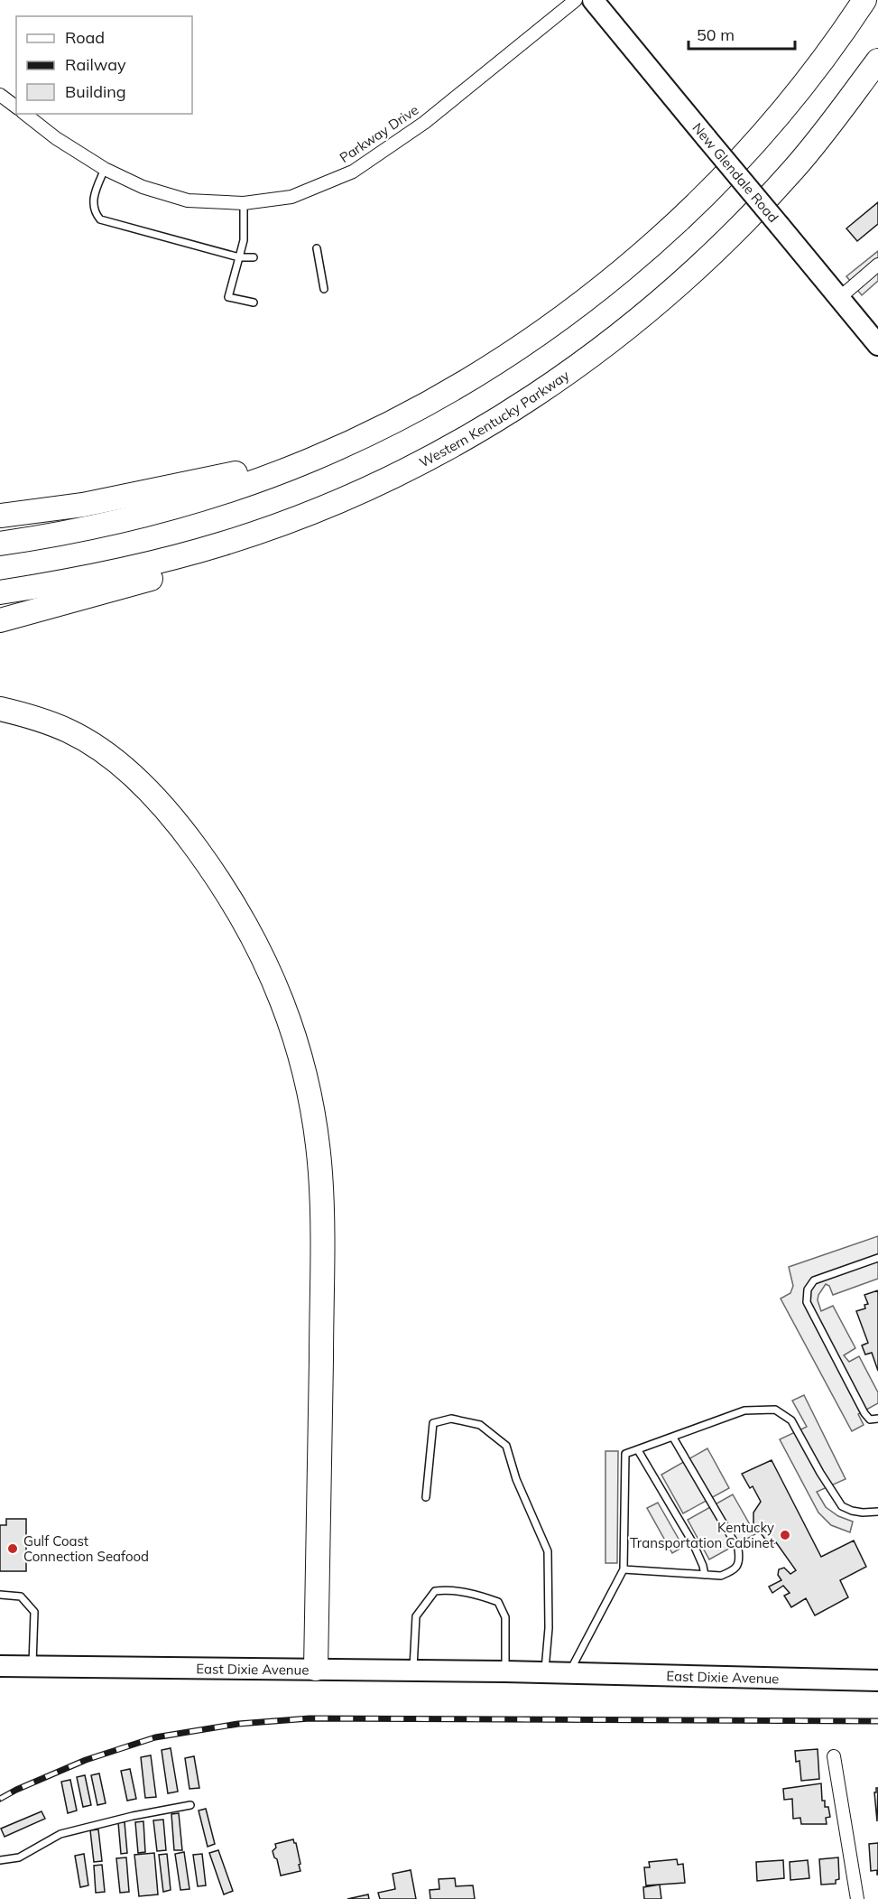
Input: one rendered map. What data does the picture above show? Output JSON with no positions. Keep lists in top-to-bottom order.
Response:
{
  "streets": {
    "highway": ["Western Kentucky Parkway"],
    "main road": ["New Glendale Road", "East Dixie Avenue"],
    "street": ["Parkway Drive"]
  },
  "places": ["Kentucky Transportation Cabinet", "Gulf Coast Connection Seafood"],
  "legend": ["Road", "Railway", "Building"],
  "scale_bar": "50 m"
}
